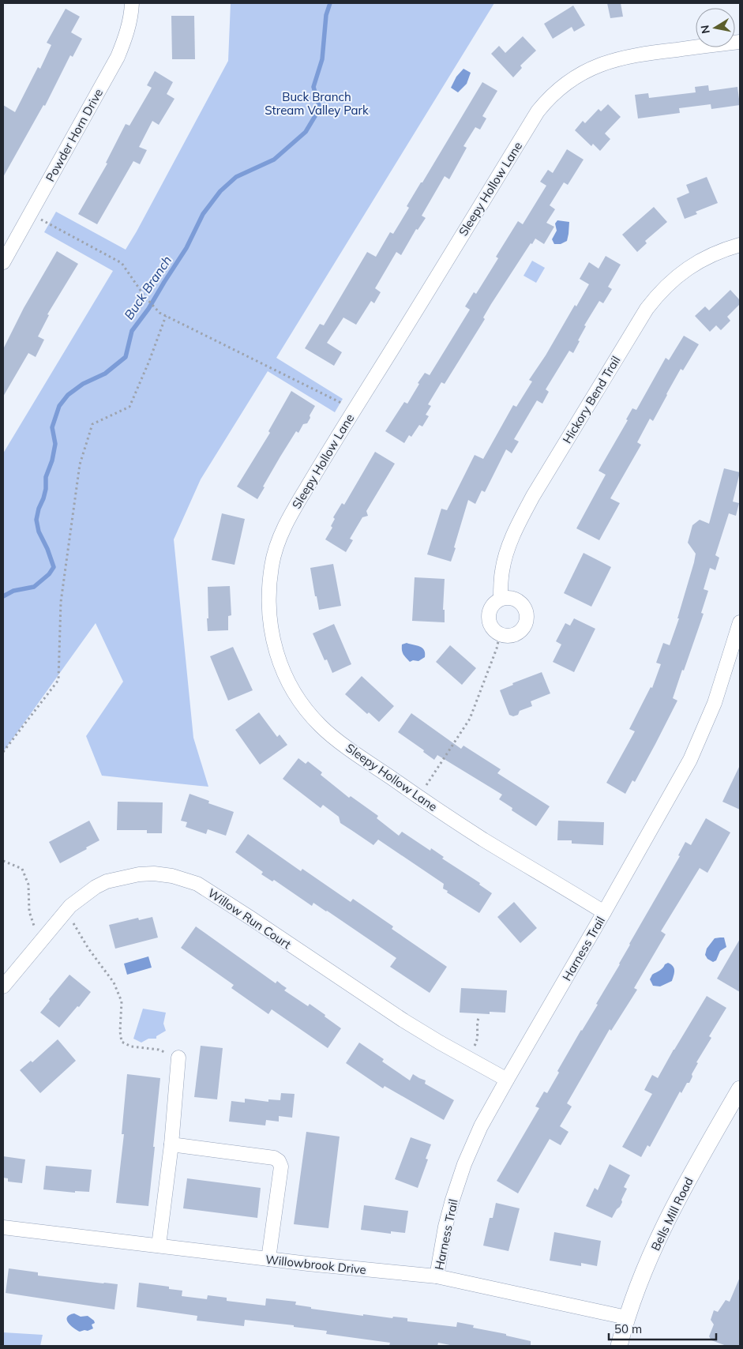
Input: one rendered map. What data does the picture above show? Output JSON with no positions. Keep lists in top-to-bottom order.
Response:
{
  "streets": {
    "street": [
      "Powder Horn Drive",
      "Sleepy Hollow Lane",
      "Hickory Bend Trail",
      "Willow Run Court",
      "Harness Trail",
      "Bells Mill Road",
      "Willowbrook Drive"
    ]
  },
  "crossings": [
    ["Sleepy Hollow Lane", "Harness Trail"],
    ["Willow Run Court", "Harness Trail"],
    ["Harness Trail", "Willowbrook Drive"],
    ["Bells Mill Road", "Willowbrook Drive"]
  ],
  "water": ["Buck Branch"],
  "parks": ["Buck Branch Stream Valley Park"],
  "scale_bar": "50 m",
  "north": "left"
}
